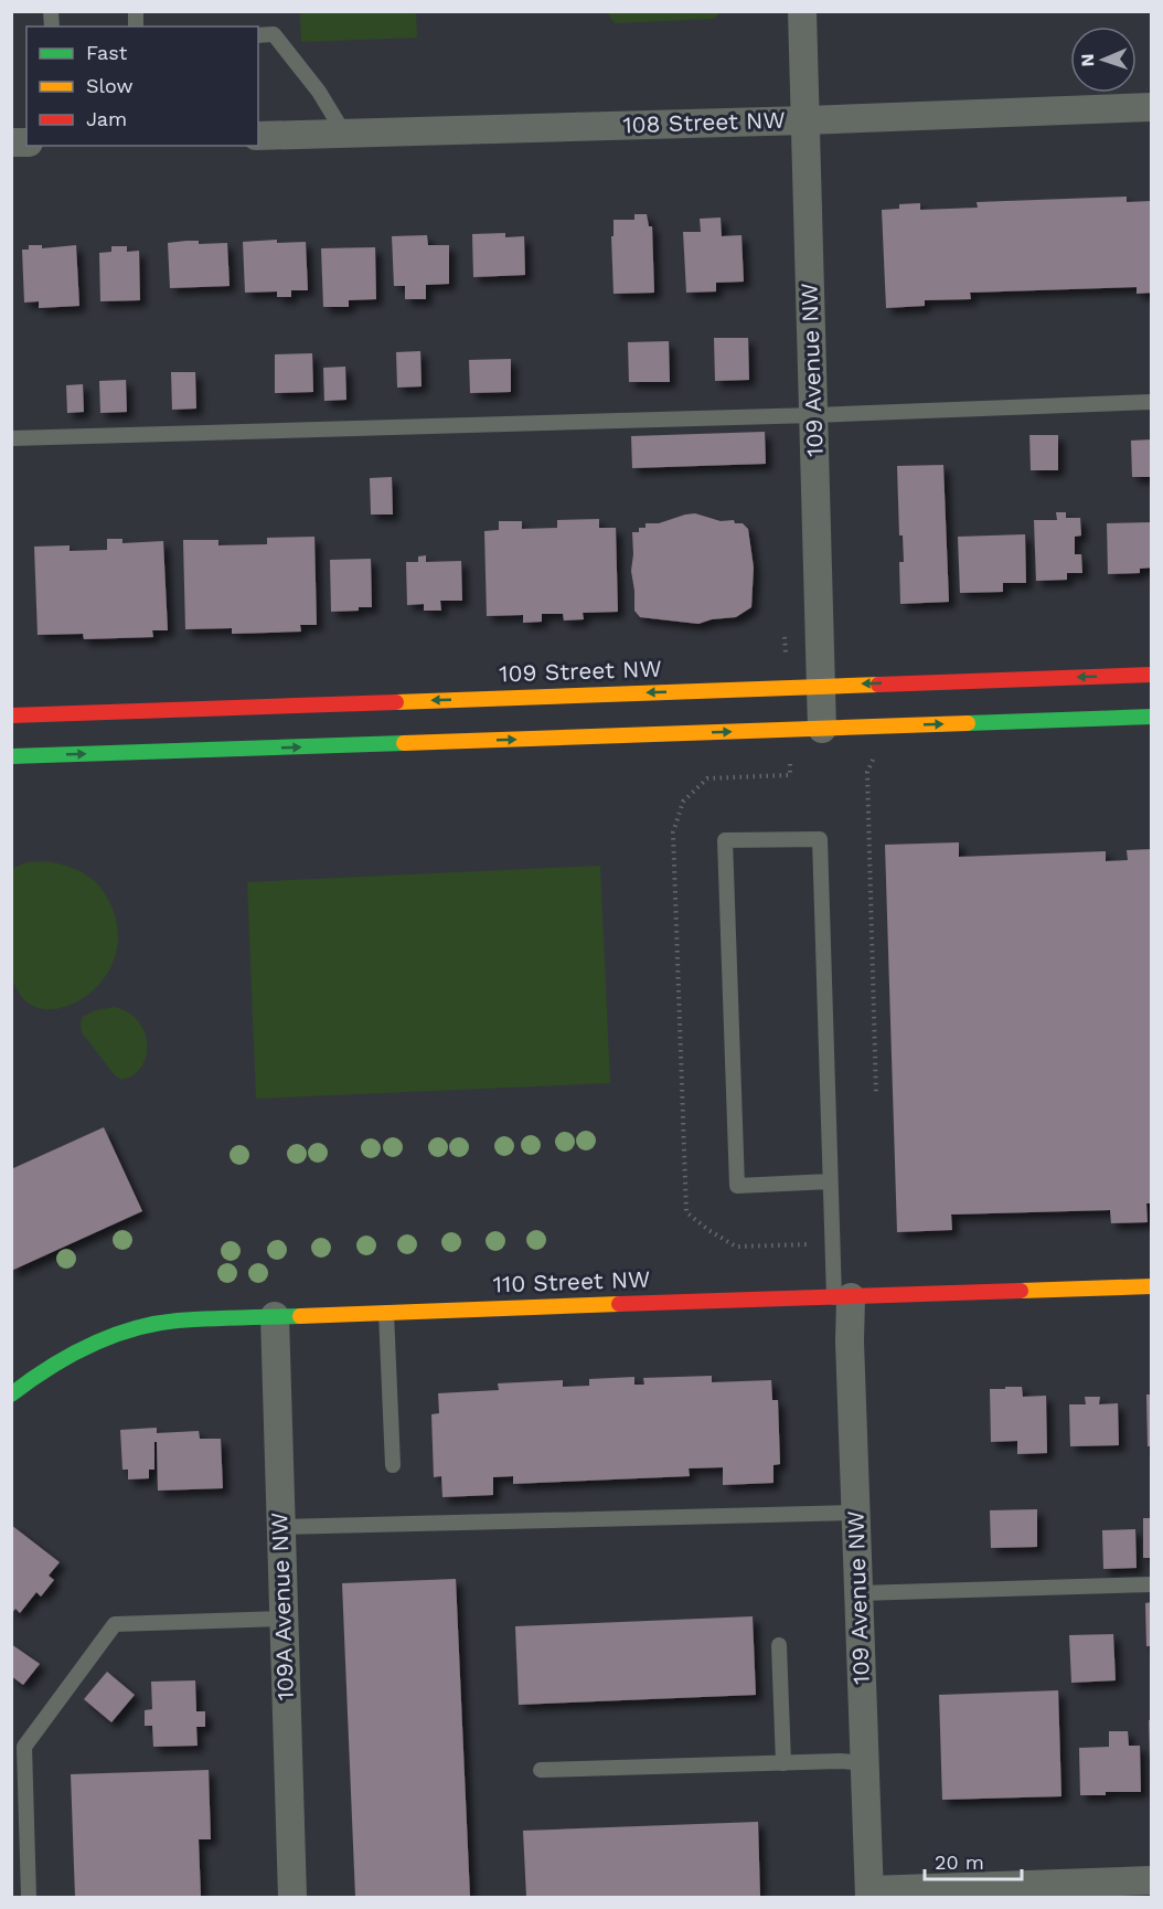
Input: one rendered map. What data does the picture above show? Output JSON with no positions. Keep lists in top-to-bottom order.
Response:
{
  "streets": {
    "main road": ["109 Street NW", "110 Street NW"],
    "street": ["108 Street NW", "109 Avenue NW", "109A Avenue NW"]
  },
  "crossings": [
    ["108 Street NW", "109 Avenue NW"],
    ["109 Avenue NW", "109 Street NW"],
    ["109 Avenue NW", "110 Street NW"],
    ["110 Street NW", "109A Avenue NW"]
  ],
  "legend": ["Fast", "Slow", "Jam"],
  "scale_bar": "20 m",
  "north": "left"
}
